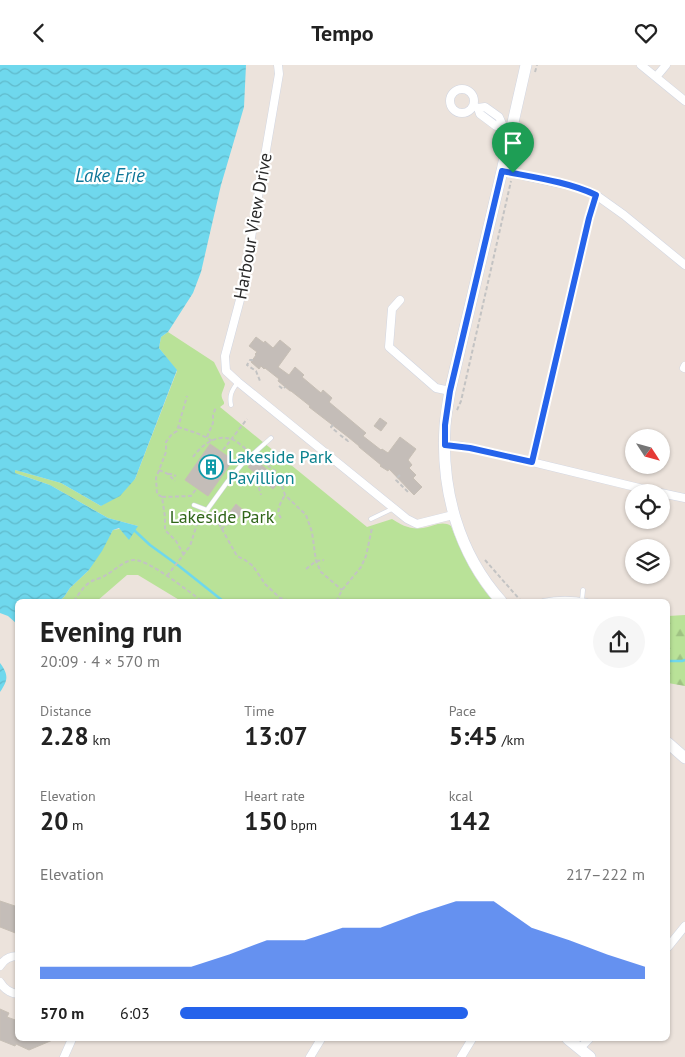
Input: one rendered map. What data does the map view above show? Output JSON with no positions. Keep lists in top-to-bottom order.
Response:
{
  "streets": {
    "street": ["Harbour View Drive"]
  },
  "water": ["Lake Erie"],
  "parks": ["Lakeside Park"],
  "places": {
    "building": ["Lakeside Park Pavillion"]
  },
  "north": "bottom right",
  "page": {
    "header": "Tempo",
    "heading": ["Evening run", "20:09 · 4 × 570 m"],
    "stats": [
      ["Distance", "2.28 km"],
      ["Time", "13:07"],
      ["Pace", "5:45 /km"],
      ["Elevation", "20 m"],
      ["Heart rate", "150 bpm"],
      ["kcal", "142"]
    ],
    "chart": ["Elevation", "217–222 m"],
    "list": [
      {
        "name": "570 m",
        "note": "6:03"
      }
    ]
  }
}
